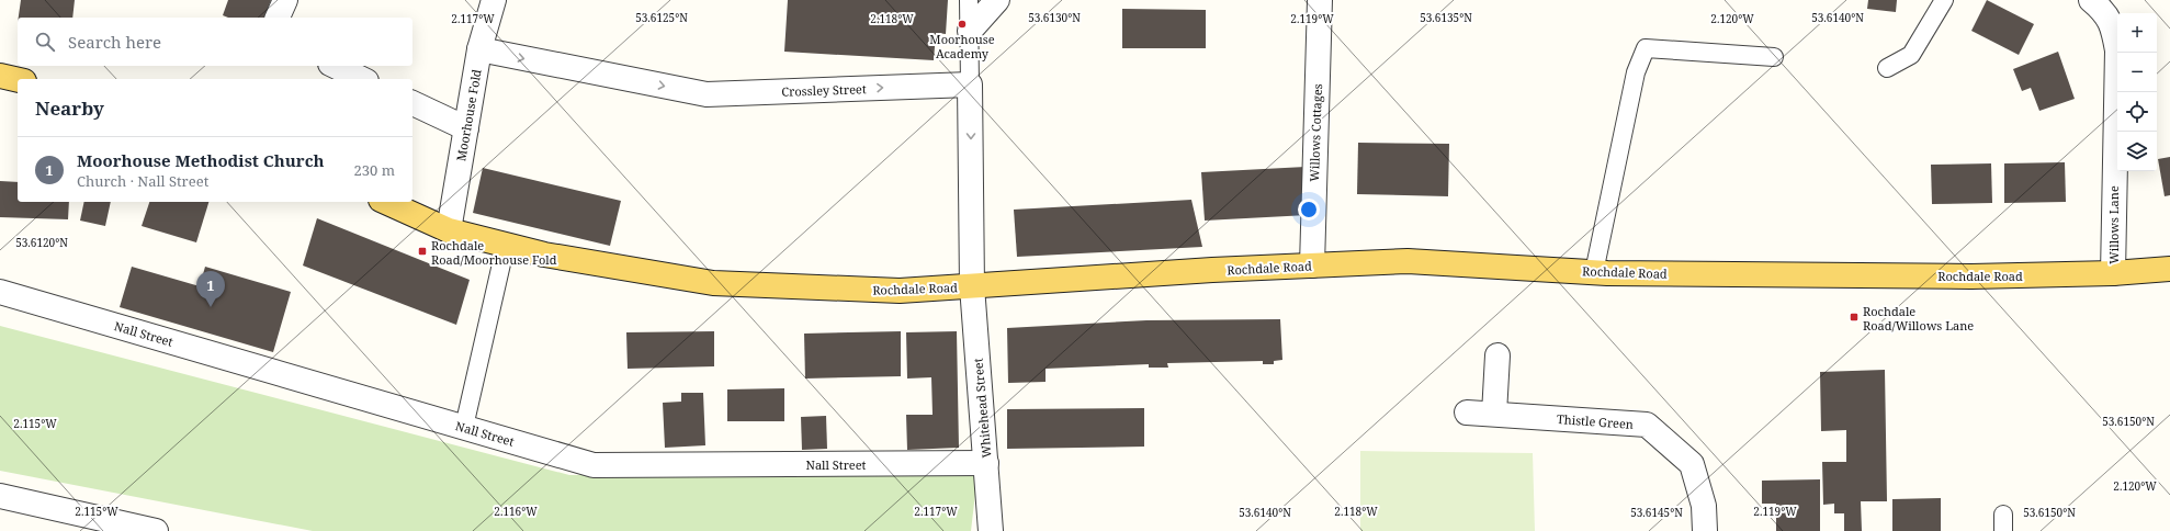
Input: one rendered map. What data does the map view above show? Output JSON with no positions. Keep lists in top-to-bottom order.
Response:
{
  "streets": {
    "main road": ["Rochdale Road"],
    "street": [
      "Crossley Street",
      "Moorhouse Fold",
      "Willows Cottages",
      "Willows Lane",
      "Nall Street",
      "Whitehead Street",
      "Thistle Green"
    ]
  },
  "crossings": [
    ["Crossley Street", "Moorhouse Fold"],
    ["Moorhouse Fold", "Rochdale Road"],
    ["Willows Cottages", "Rochdale Road"],
    ["Willows Lane", "Rochdale Road"],
    ["Rochdale Road", "Whitehead Street"],
    ["Nall Street", "Whitehead Street"]
  ],
  "one_way": ["Crossley Street"],
  "places": {
    "other": ["Moorhouse Academy"],
    "transit": ["Rochdale Road/Moorhouse Fold", "Rochdale Road/Willows Lane"]
  },
  "page": {
    "map_buttons": ["+", "−"],
    "search": "Search here",
    "heading": "Nearby",
    "list": [
      {
        "mark": "1",
        "name": "Moorhouse Methodist Church",
        "note": "Church · Nall Street",
        "value": "230 m"
      }
    ],
    "pins": "1"
  },
  "coordinates": [
    "53.6125°N",
    "53.6130°N",
    "53.6135°N",
    "53.6140°N",
    "2.117°W",
    "2.118°W",
    "2.119°W",
    "2.120°W",
    "53.6120°N",
    "53.6150°N",
    "2.115°W",
    "2.116°W",
    "53.6145°N"
  ]
}
